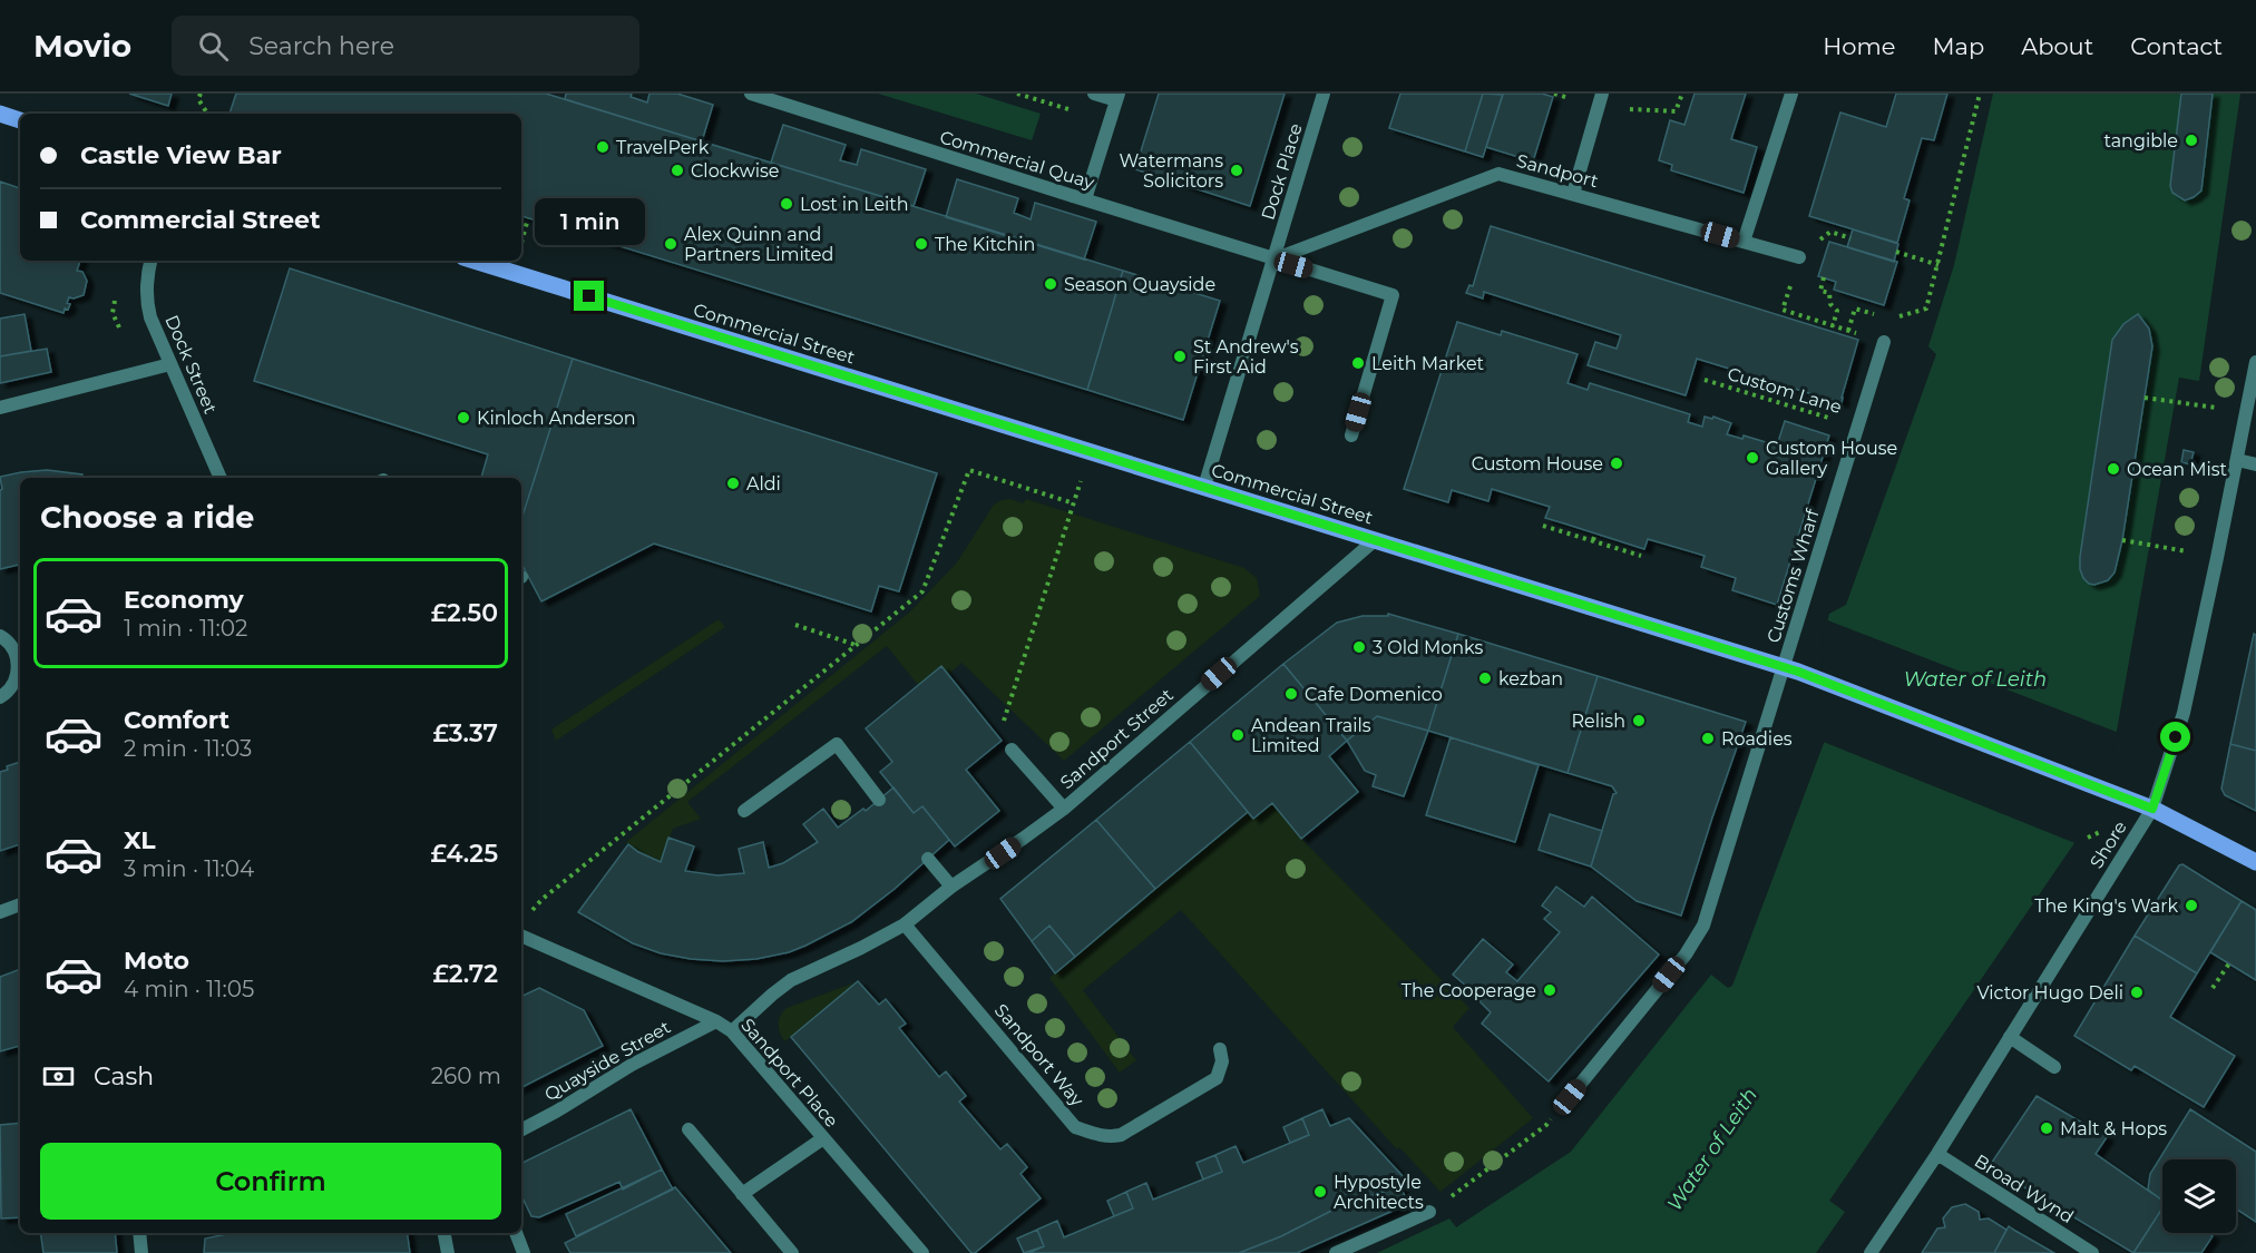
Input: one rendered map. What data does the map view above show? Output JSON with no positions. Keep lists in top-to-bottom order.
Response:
{
  "streets": {
    "main road": ["Commercial Street"],
    "street": [
      "Commercial Quay",
      "Sandport",
      "Dock Place",
      "Dock Street",
      "Customs Wharf",
      "Sandport Street",
      "Shore",
      "Sandport Way",
      "Quayside Street",
      "Sandport Place",
      "Broad Wynd"
    ],
    "path": ["Custom Lane"]
  },
  "crossings": [
    ["Commercial Quay", "Sandport"],
    ["Commercial Quay", "Dock Place"],
    ["Sandport", "Dock Place"],
    ["Dock Place", "Commercial Street"],
    ["Commercial Street", "Customs Wharf"],
    ["Commercial Street", "Sandport Street"],
    ["Commercial Street", "Shore"],
    ["Custom Lane", "Customs Wharf"],
    ["Shore", "Broad Wynd"],
    ["Quayside Street", "Sandport Place"]
  ],
  "water": ["Water of Leith"],
  "places": [
    "tangible",
    "TravelPerk",
    "Clockwise",
    "Watermans Solicitors",
    "Lost in Leith",
    "Alex Quinn and Partners Limited",
    "The Kitchin",
    "Season Quayside",
    "St Andrew's First Aid",
    "Leith Market",
    "Kinloch Anderson",
    "Custom House Gallery",
    "Custom House",
    "Ocean Mist",
    "Aldi",
    "3 Old Monks",
    "kezban",
    "Cafe Domenico",
    "Relish",
    "Andean Trails Limited",
    "Roadies",
    "The King's Wark",
    "The Cooperage",
    "Victor Hugo Deli",
    "Malt & Hops",
    "Hypostyle Architects"
  ],
  "page": {
    "header": "Movio",
    "search": "Search here",
    "nav": [
      "Home",
      "Map",
      "About",
      "Contact"
    ],
    "banner": ["Castle View Bar", "Commercial Street"],
    "bubble": "1 min",
    "heading": "Choose a ride",
    "list": [
      {
        "name": "Economy",
        "note": "1 min · 11:02",
        "value": "£2.50"
      },
      {
        "name": "Comfort",
        "note": "2 min · 11:03",
        "value": "£3.37"
      },
      {
        "name": "XL",
        "note": "3 min · 11:04",
        "value": "£4.25"
      },
      {
        "name": "Moto",
        "note": "4 min · 11:05",
        "value": "£2.72"
      }
    ],
    "pay": ["Cash", "260 m"],
    "buttons": "Confirm"
  }
}
